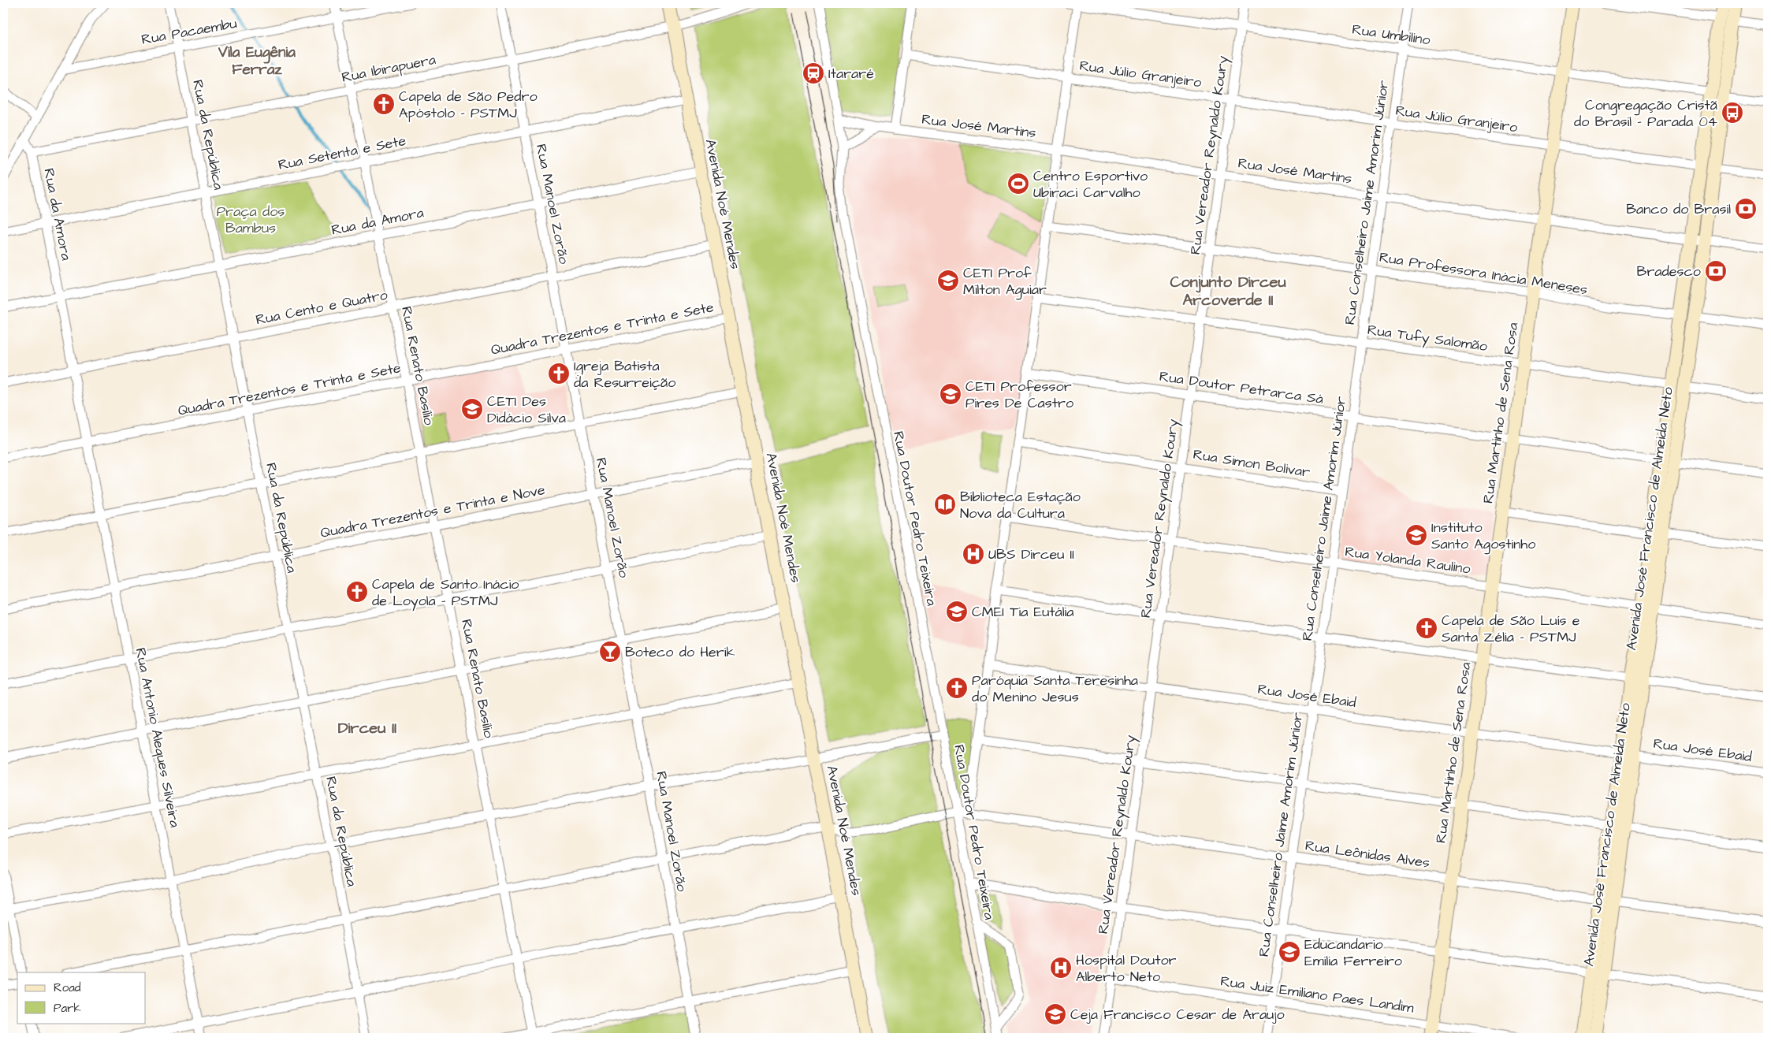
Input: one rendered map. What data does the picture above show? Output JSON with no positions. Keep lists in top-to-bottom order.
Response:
{
  "streets": {
    "main road": ["Avenida Noé Mendes", "Rua Martinho de Sena Rosa", "Avenida José Francisco de Almeida Neto"],
    "street": [
      "Rua Pacaembu",
      "Rua Umbilino",
      "Rua Ibirapuera",
      "Rua Júlio Granjeiro",
      "Rua José Martins",
      "Rua da República",
      "Rua Setenta e Sete",
      "Rua Vereador Reynaldo Koury",
      "Rua Conselheiro Jaime Amorim Júnior",
      "Rua Manoel Zorão",
      "Rua da Amora",
      "Rua Professora Inácia Meneses",
      "Rua Cento e Quatro",
      "Quadra Trezentos e Trinta e Sete",
      "Rua Tufy Salomão",
      "Rua Renato Basílio",
      "Rua Doutor Petrarca Sá",
      "Rua Simon Bolivar",
      "Quadra Trezentos e Trinta e Nove",
      "Rua Doutor Pedro Teixeira",
      "Rua Yolanda Raulino",
      "Rua José Ebaid",
      "Rua Antonio Aleques Silveira",
      "Rua Leônidas Alves",
      "Rua Juiz Emiliano Paes Landim"
    ]
  },
  "crossings": [
    ["Rua Pacaembu", "Rua da República"],
    ["Rua Pacaembu", "Rua Renato Basílio"],
    ["Rua Umbilino", "Rua Vereador Reynaldo Koury"],
    ["Rua Umbilino", "Rua Conselheiro Jaime Amorim Júnior"],
    ["Rua Umbilino", "Rua Martinho de Sena Rosa"],
    ["Rua Umbilino", "Avenida José Francisco de Almeida Neto"],
    ["Rua Ibirapuera", "Rua da República"],
    ["Rua Ibirapuera", "Rua Manoel Zorão"],
    ["Rua Ibirapuera", "Avenida Noé Mendes"],
    ["Rua Ibirapuera", "Rua da Amora"],
    ["Rua Ibirapuera", "Rua Renato Basílio"],
    ["Rua Júlio Granjeiro", "Rua Vereador Reynaldo Koury"],
    ["Rua Júlio Granjeiro", "Rua Conselheiro Jaime Amorim Júnior"],
    ["Rua Júlio Granjeiro", "Rua Martinho de Sena Rosa"],
    ["Rua Júlio Granjeiro", "Avenida José Francisco de Almeida Neto"],
    ["Rua José Martins", "Rua Vereador Reynaldo Koury"],
    ["Rua José Martins", "Rua Conselheiro Jaime Amorim Júnior"],
    ["Rua José Martins", "Rua Martinho de Sena Rosa"],
    ["Rua José Martins", "Rua Doutor Pedro Teixeira"],
    ["Rua José Martins", "Avenida José Francisco de Almeida Neto"],
    ["Rua da República", "Rua Setenta e Sete"],
    ["Rua da República", "Rua da Amora"],
    ["Rua da República", "Rua Cento e Quatro"],
    ["Rua da República", "Quadra Trezentos e Trinta e Sete"],
    ["Rua da República", "Quadra Trezentos e Trinta e Nove"],
    ["Rua Setenta e Sete", "Rua Manoel Zorão"],
    ["Rua Setenta e Sete", "Avenida Noé Mendes"],
    ["Rua Setenta e Sete", "Rua da Amora"],
    ["Rua Setenta e Sete", "Rua Renato Basílio"],
    ["Rua Vereador Reynaldo Koury", "Rua Professora Inácia Meneses"],
    ["Rua Vereador Reynaldo Koury", "Rua Tufy Salomão"],
    ["Rua Vereador Reynaldo Koury", "Rua Doutor Petrarca Sá"],
    ["Rua Vereador Reynaldo Koury", "Rua Simon Bolivar"],
    ["Rua Vereador Reynaldo Koury", "Rua Yolanda Raulino"],
    ["Rua Vereador Reynaldo Koury", "Rua José Ebaid"],
    ["Rua Vereador Reynaldo Koury", "Rua Leônidas Alves"],
    ["Rua Vereador Reynaldo Koury", "Rua Juiz Emiliano Paes Landim"],
    ["Rua Conselheiro Jaime Amorim Júnior", "Rua Professora Inácia Meneses"],
    ["Rua Conselheiro Jaime Amorim Júnior", "Rua Tufy Salomão"],
    ["Rua Conselheiro Jaime Amorim Júnior", "Rua Doutor Petrarca Sá"],
    ["Rua Conselheiro Jaime Amorim Júnior", "Rua Simon Bolivar"],
    ["Rua Conselheiro Jaime Amorim Júnior", "Rua Yolanda Raulino"],
    ["Rua Conselheiro Jaime Amorim Júnior", "Rua José Ebaid"],
    ["Rua Conselheiro Jaime Amorim Júnior", "Rua Leônidas Alves"],
    ["Rua Conselheiro Jaime Amorim Júnior", "Rua Juiz Emiliano Paes Landim"],
    ["Rua Manoel Zorão", "Rua da Amora"],
    ["Rua Manoel Zorão", "Rua Cento e Quatro"],
    ["Rua Manoel Zorão", "Quadra Trezentos e Trinta e Sete"],
    ["Rua Manoel Zorão", "Quadra Trezentos e Trinta e Nove"],
    ["Avenida Noé Mendes", "Rua da Amora"],
    ["Avenida Noé Mendes", "Rua Cento e Quatro"],
    ["Avenida Noé Mendes", "Quadra Trezentos e Trinta e Sete"],
    ["Avenida Noé Mendes", "Quadra Trezentos e Trinta e Nove"],
    ["Avenida Noé Mendes", "Rua Leônidas Alves"],
    ["Rua da Amora", "Rua Renato Basílio"],
    ["Rua da Amora", "Rua Antonio Aleques Silveira"],
    ["Rua Professora Inácia Meneses", "Rua Martinho de Sena Rosa"],
    ["Rua Professora Inácia Meneses", "Avenida José Francisco de Almeida Neto"],
    ["Rua Cento e Quatro", "Rua Renato Basílio"],
    ["Rua Cento e Quatro", "Rua Antonio Aleques Silveira"],
    ["Quadra Trezentos e Trinta e Sete", "Rua Renato Basílio"],
    ["Quadra Trezentos e Trinta e Sete", "Rua Antonio Aleques Silveira"],
    ["Rua Tufy Salomão", "Rua Martinho de Sena Rosa"],
    ["Rua Tufy Salomão", "Avenida José Francisco de Almeida Neto"],
    ["Rua Renato Basílio", "Quadra Trezentos e Trinta e Nove"],
    ["Rua Doutor Petrarca Sá", "Rua Martinho de Sena Rosa"],
    ["Rua Doutor Petrarca Sá", "Avenida José Francisco de Almeida Neto"],
    ["Rua Martinho de Sena Rosa", "Rua Yolanda Raulino"],
    ["Rua Martinho de Sena Rosa", "Rua José Ebaid"],
    ["Rua Martinho de Sena Rosa", "Rua Leônidas Alves"],
    ["Rua Martinho de Sena Rosa", "Rua Juiz Emiliano Paes Landim"],
    ["Quadra Trezentos e Trinta e Nove", "Rua Antonio Aleques Silveira"],
    ["Rua Doutor Pedro Teixeira", "Rua Leônidas Alves"],
    ["Avenida José Francisco de Almeida Neto", "Rua Yolanda Raulino"],
    ["Avenida José Francisco de Almeida Neto", "Rua José Ebaid"],
    ["Avenida José Francisco de Almeida Neto", "Rua Leônidas Alves"]
  ],
  "districts": ["Vila Eugênia Ferraz", "Conjunto Dirceu Arcoverde II", "Dirceu II"],
  "parks": ["Praça dos Bambus"],
  "places": {
    "station": ["Itararé"],
    "church": [
      "Capela de São Pedro Apóstolo - PSTMJ",
      "Igreja Batista da Resurreição",
      "Capela de Santo Inácio de Loyola - PSTMJ",
      "Capela de São Luís e Santa Zélia - PSTMJ",
      "Paróquia Santa Teresinha do Menino Jesus"
    ],
    "bus stop": ["Congregação Cristã do Brasil - Parada 04"],
    "sports": ["Centro Esportivo Ubiraci Carvalho"],
    "bank": ["Banco do Brasil", "Bradesco"],
    "school or university": [
      "CETI Prof Milton Aguiar",
      "CETI Professor Pires De Castro",
      "CETI Des Didácio Silva",
      "Instituto Santo Agostinho",
      "CMEI Tia Eutália",
      "Educandario Emilia Ferreiro",
      "Ceja Francisco Cesar de Araujo"
    ],
    "library": ["Biblioteca Estação Nova da Cultura"],
    "hospital": ["UBS Dirceu II", "Hospital Doutor Alberto Neto"],
    "bar": ["Boteco do Herik"]
  },
  "legend": ["Road", "Park"]
}
